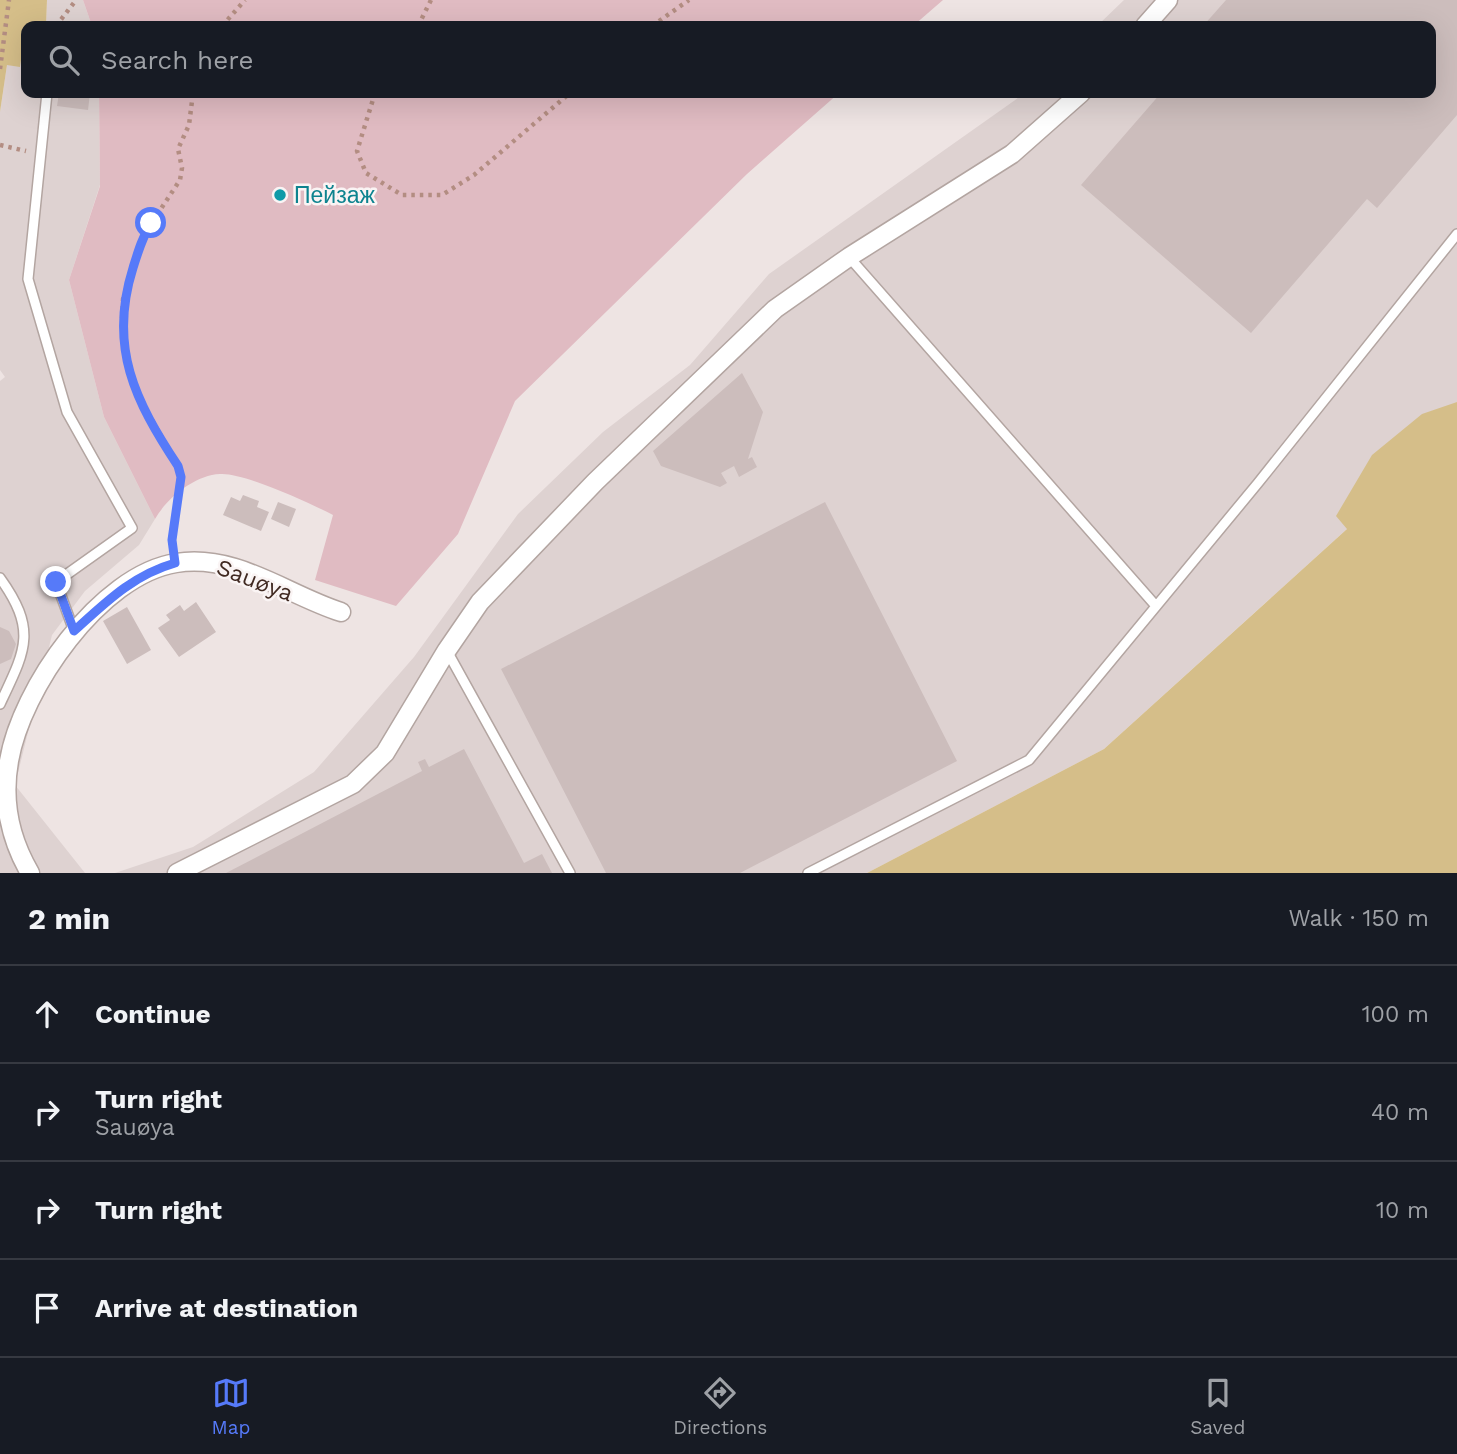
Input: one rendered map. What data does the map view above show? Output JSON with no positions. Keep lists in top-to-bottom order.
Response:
{
  "streets": {
    "street": ["Sauøya"]
  },
  "places": ["Пейзаж"],
  "page": {
    "search": "Search here",
    "heading": ["2 min", "Walk · 150 m"],
    "list": [
      ["Continue", "100 m"],
      ["Turn right", "Sauøya", "40 m"],
      ["Turn right", "10 m"],
      "Arrive at destination"
    ],
    "nav": ["Map", "Directions", "Saved"]
  }
}
